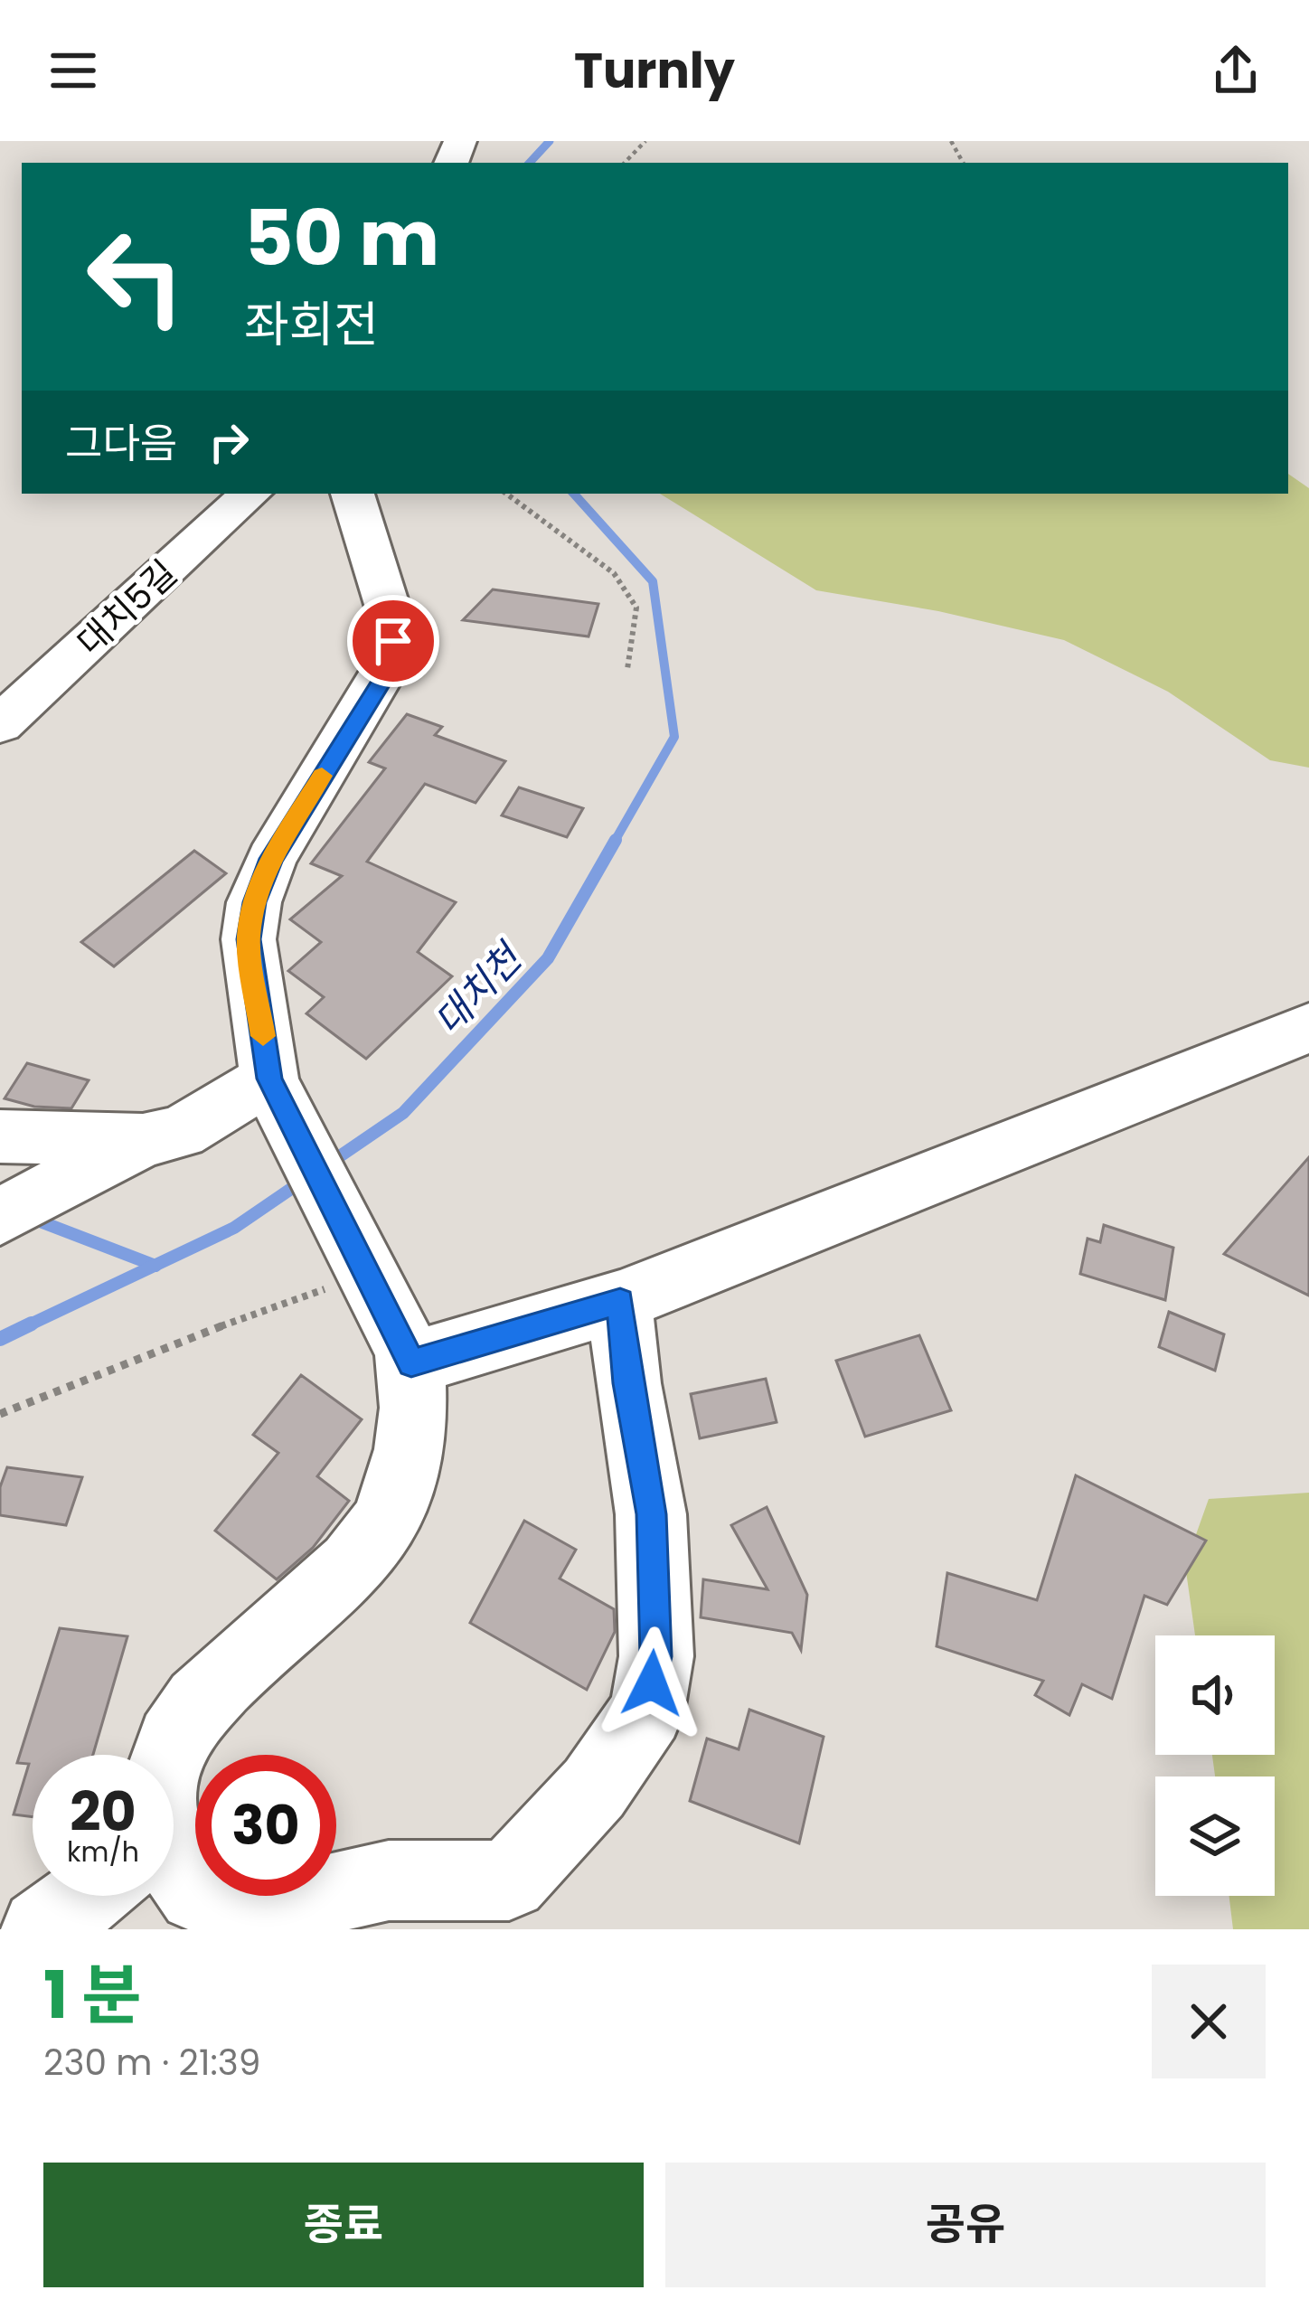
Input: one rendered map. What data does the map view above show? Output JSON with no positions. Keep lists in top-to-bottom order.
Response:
{
  "streets": {
    "street": ["대치5길"]
  },
  "water": ["대치천"],
  "page": {
    "header": "Turnly",
    "turn": ["50 m", "좌회전"],
    "then": "그다음",
    "speed": "20 km/h",
    "limit": "30",
    "heading": ["1 분", "230 m · 21:39"],
    "buttons": ["종료", "공유"]
  }
}
